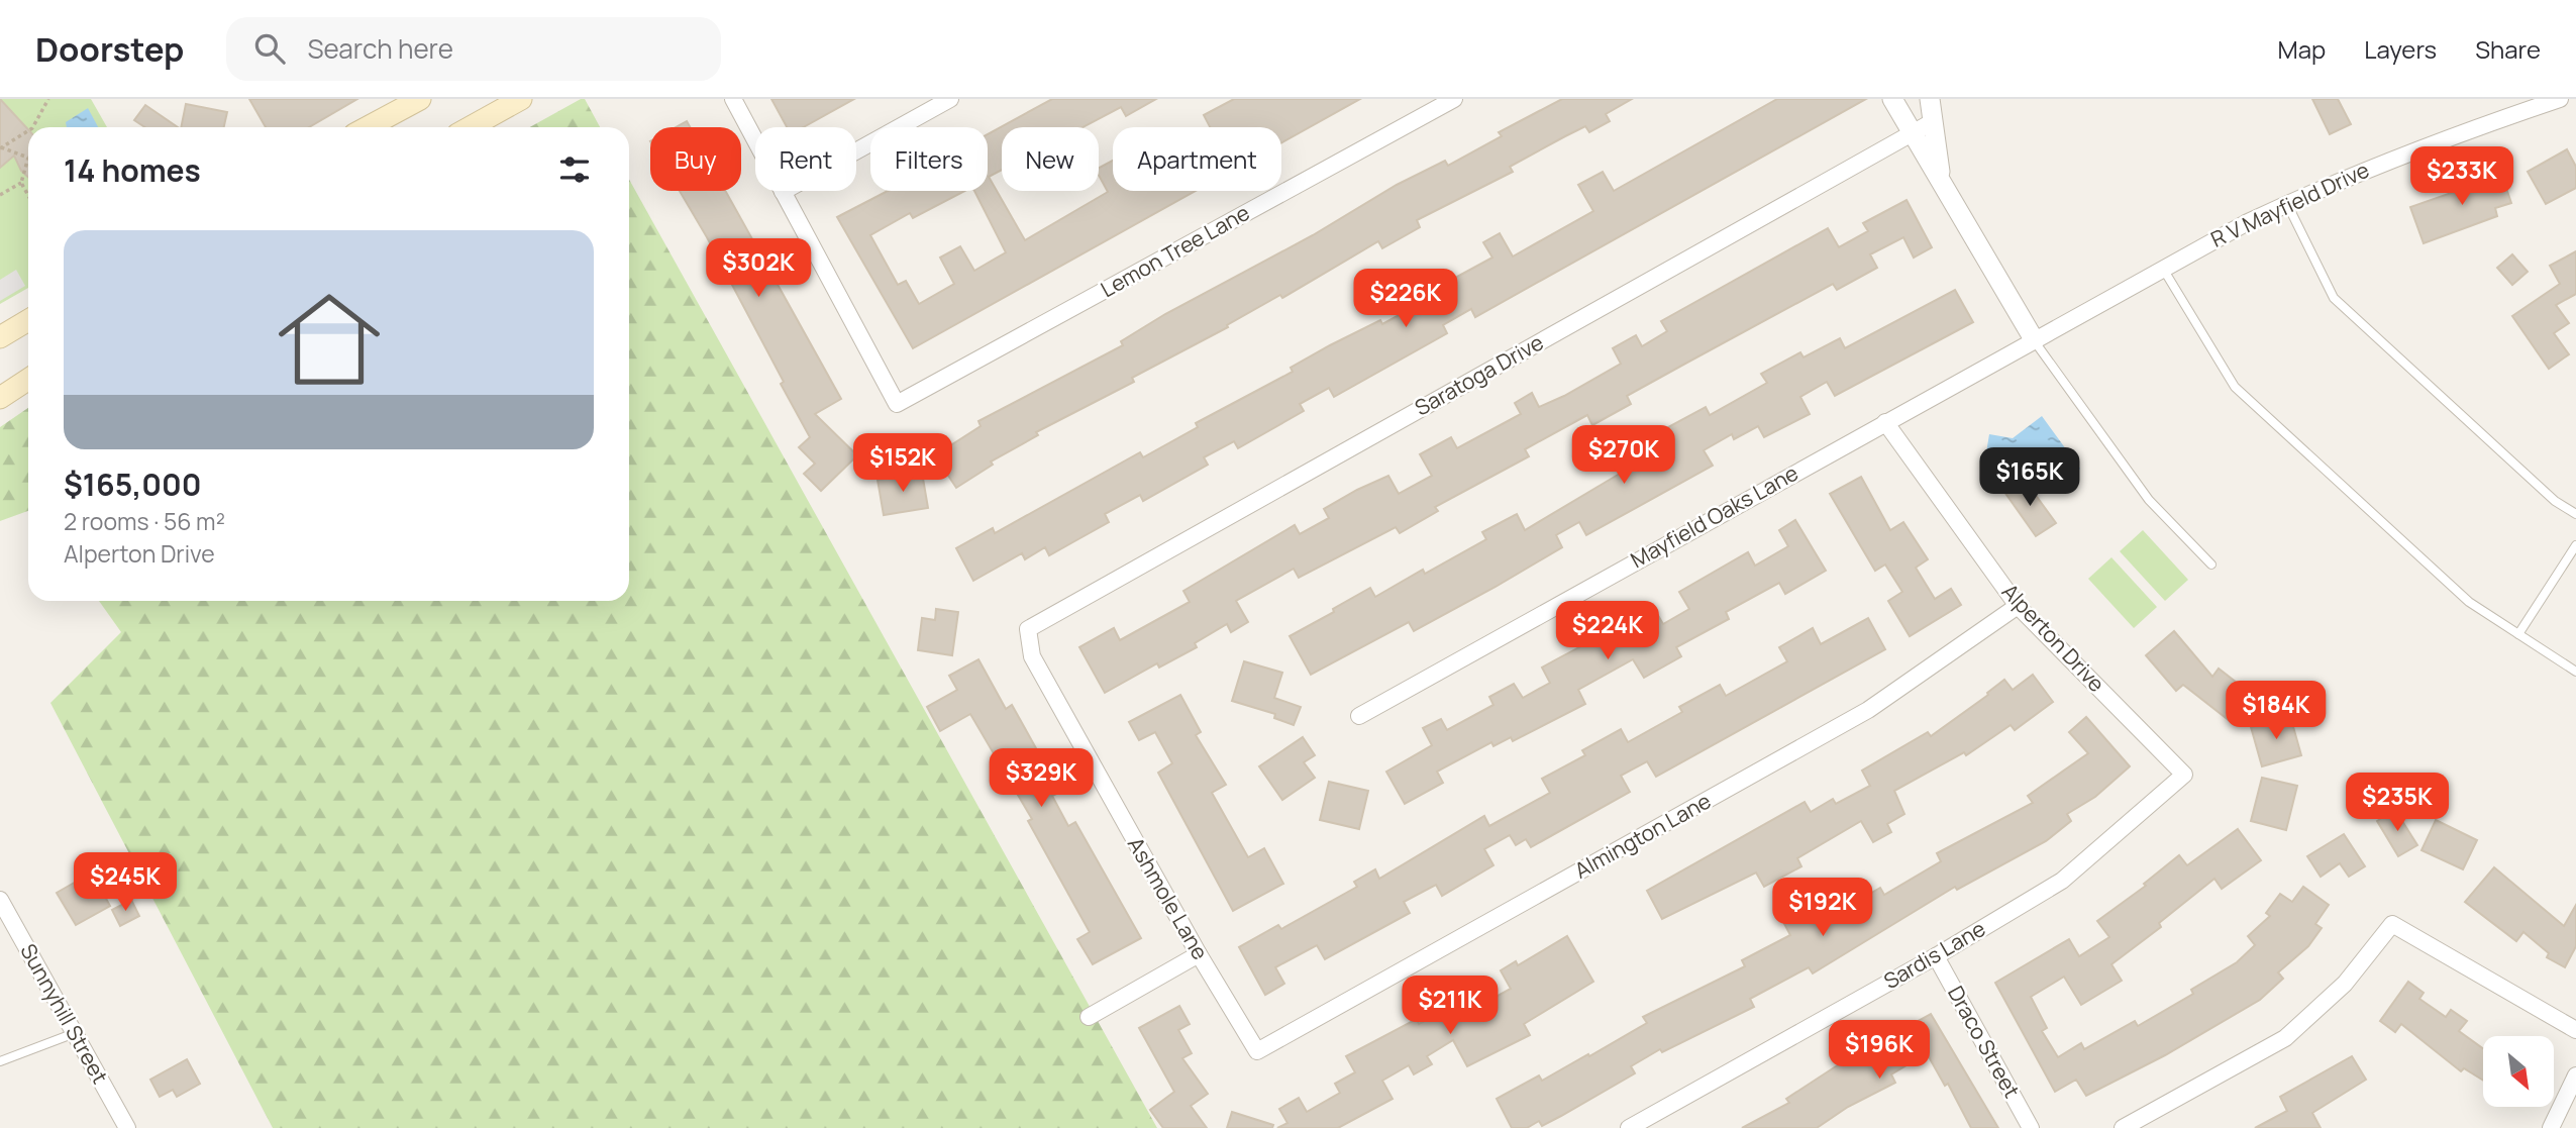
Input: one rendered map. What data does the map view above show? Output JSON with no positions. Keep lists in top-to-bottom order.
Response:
{
  "streets": {
    "street": [
      "R V Mayfield Drive",
      "Lemon Tree Lane",
      "Saratoga Drive",
      "Mayfield Oaks Lane",
      "Alperton Drive",
      "Almington Lane",
      "Ashmole Lane",
      "Sardis Lane",
      "Sunnyhill Street",
      "Draco Street"
    ]
  },
  "crossings": [
    ["R V Mayfield Drive", "Mayfield Oaks Lane"],
    ["Saratoga Drive", "Ashmole Lane"],
    ["Mayfield Oaks Lane", "Alperton Drive"],
    ["Alperton Drive", "Almington Lane"],
    ["Alperton Drive", "Sardis Lane"],
    ["Almington Lane", "Ashmole Lane"],
    ["Sardis Lane", "Draco Street"]
  ],
  "north": "bottom right",
  "page": {
    "header": "Doorstep",
    "search": "Search here",
    "nav": ["Map", "Layers", "Share"],
    "chip": [
      "Buy",
      "Rent",
      "Filters",
      "New",
      "Apartment"
    ],
    "heading": "14 homes",
    "price": [
      "$233K",
      "$302K",
      "$226K",
      "$270K",
      "$152K",
      "$165K",
      "$224K",
      "$184K",
      "$329K",
      "$235K",
      "$245K",
      "$192K",
      "$211K",
      "$196K"
    ],
    "list": [
      {
        "name": "$165,000",
        "note": "2 rooms · 56 m² · Alperton Drive"
      }
    ]
  }
}
